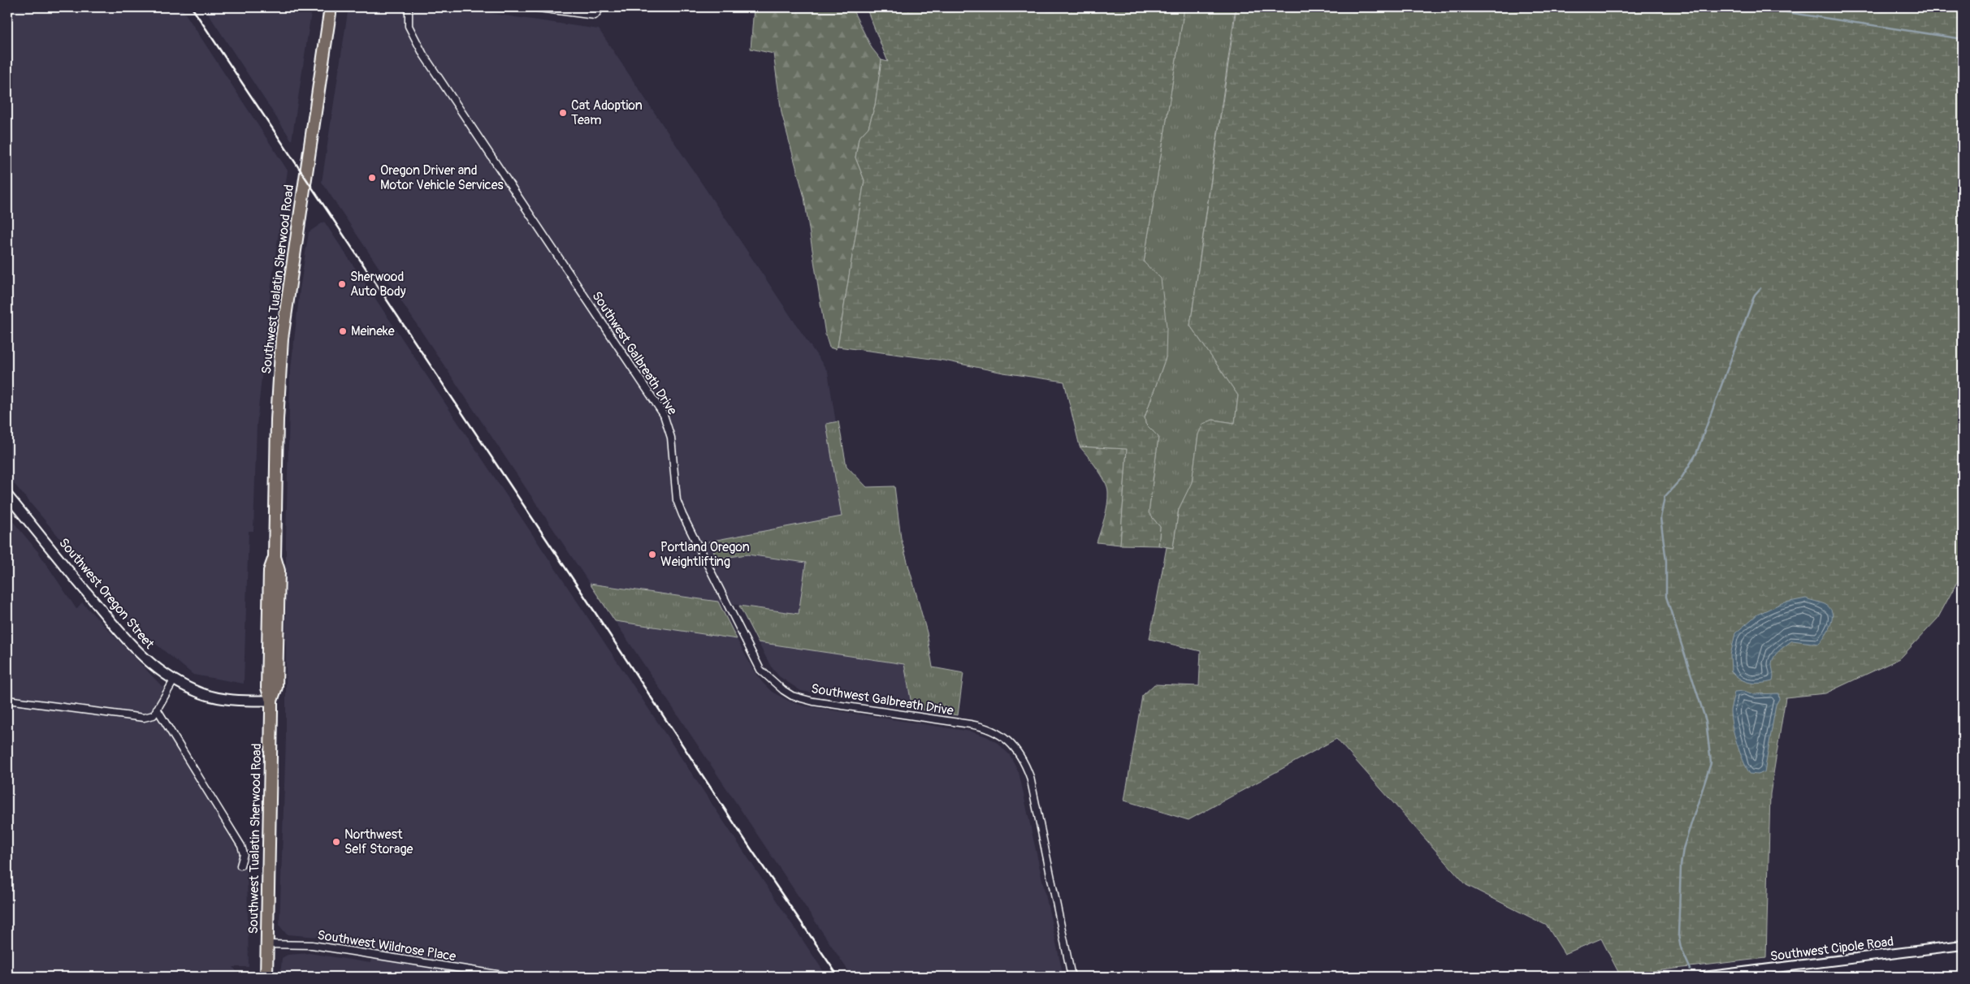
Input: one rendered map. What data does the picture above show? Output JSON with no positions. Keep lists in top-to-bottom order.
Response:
{
  "streets": {
    "highway": ["Southwest Tualatin Sherwood Road"],
    "main road": ["Southwest Oregon Street"],
    "street": ["Southwest Galbreath Drive", "Southwest Wildrose Place", "Southwest Cipole Road"]
  },
  "crossings": [
    ["Southwest Tualatin Sherwood Road", "Southwest Oregon Street"],
    ["Southwest Tualatin Sherwood Road", "Southwest Wildrose Place"]
  ],
  "places": [
    "Cat Adoption Team",
    "Oregon Driver and Motor Vehicle Services",
    "Sherwood Auto Body",
    "Meineke",
    "Portland Oregon Weightlifting",
    "Northwest Self Storage"
  ]
}
